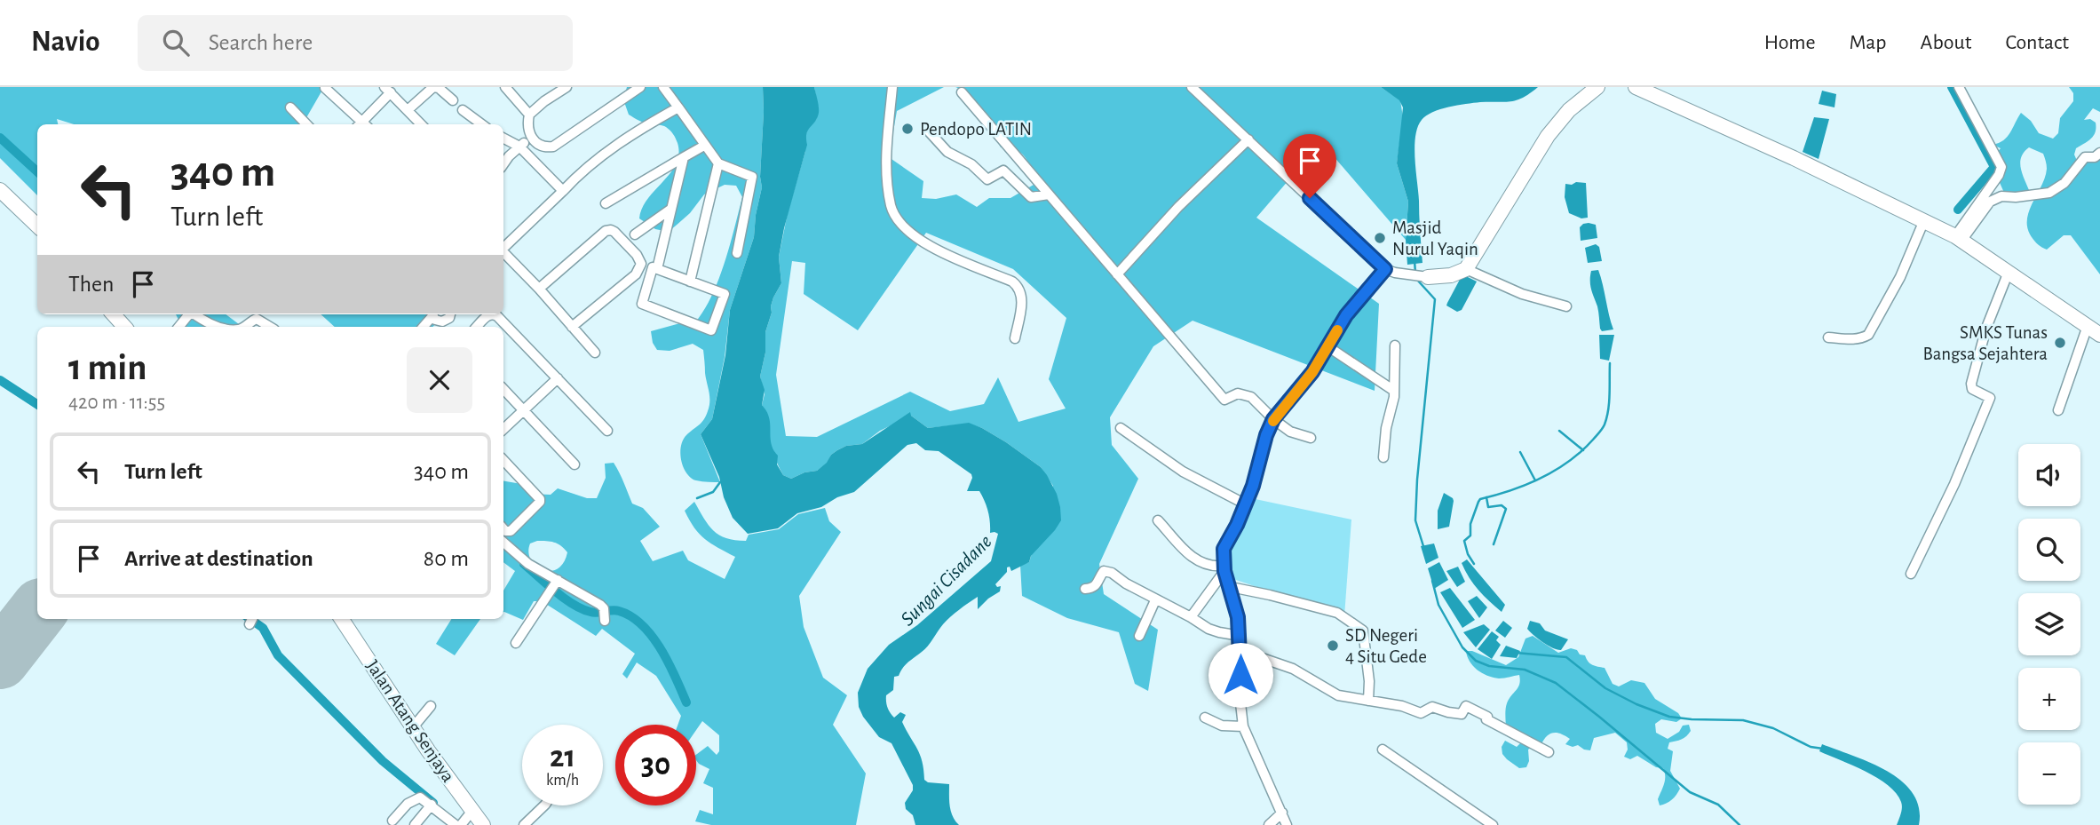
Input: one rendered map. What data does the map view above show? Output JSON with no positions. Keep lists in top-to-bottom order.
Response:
{
  "streets": {
    "street": ["Jalan Atang Senjaya"]
  },
  "water": ["Sungai Cisadane"],
  "places": [
    "Pendopo LATIN",
    "Masjid Nurul Yaqin",
    "SMKS Tunas Bangsa Sejahtera",
    "SD Negeri 4 Situ Gede"
  ],
  "page": {
    "header": "Navio",
    "search": "Search here",
    "nav": [
      "Home",
      "Map",
      "About",
      "Contact"
    ],
    "turn": ["340 m", "Turn left"],
    "then": "Then",
    "heading": ["1 min", "420 m · 11:55"],
    "list": [
      {
        "name": "Turn left",
        "value": "340 m"
      },
      {
        "name": "Arrive at destination",
        "value": "80 m"
      }
    ],
    "map_buttons": ["+", "−"],
    "speed": "21 km/h",
    "limit": "30"
  }
}
